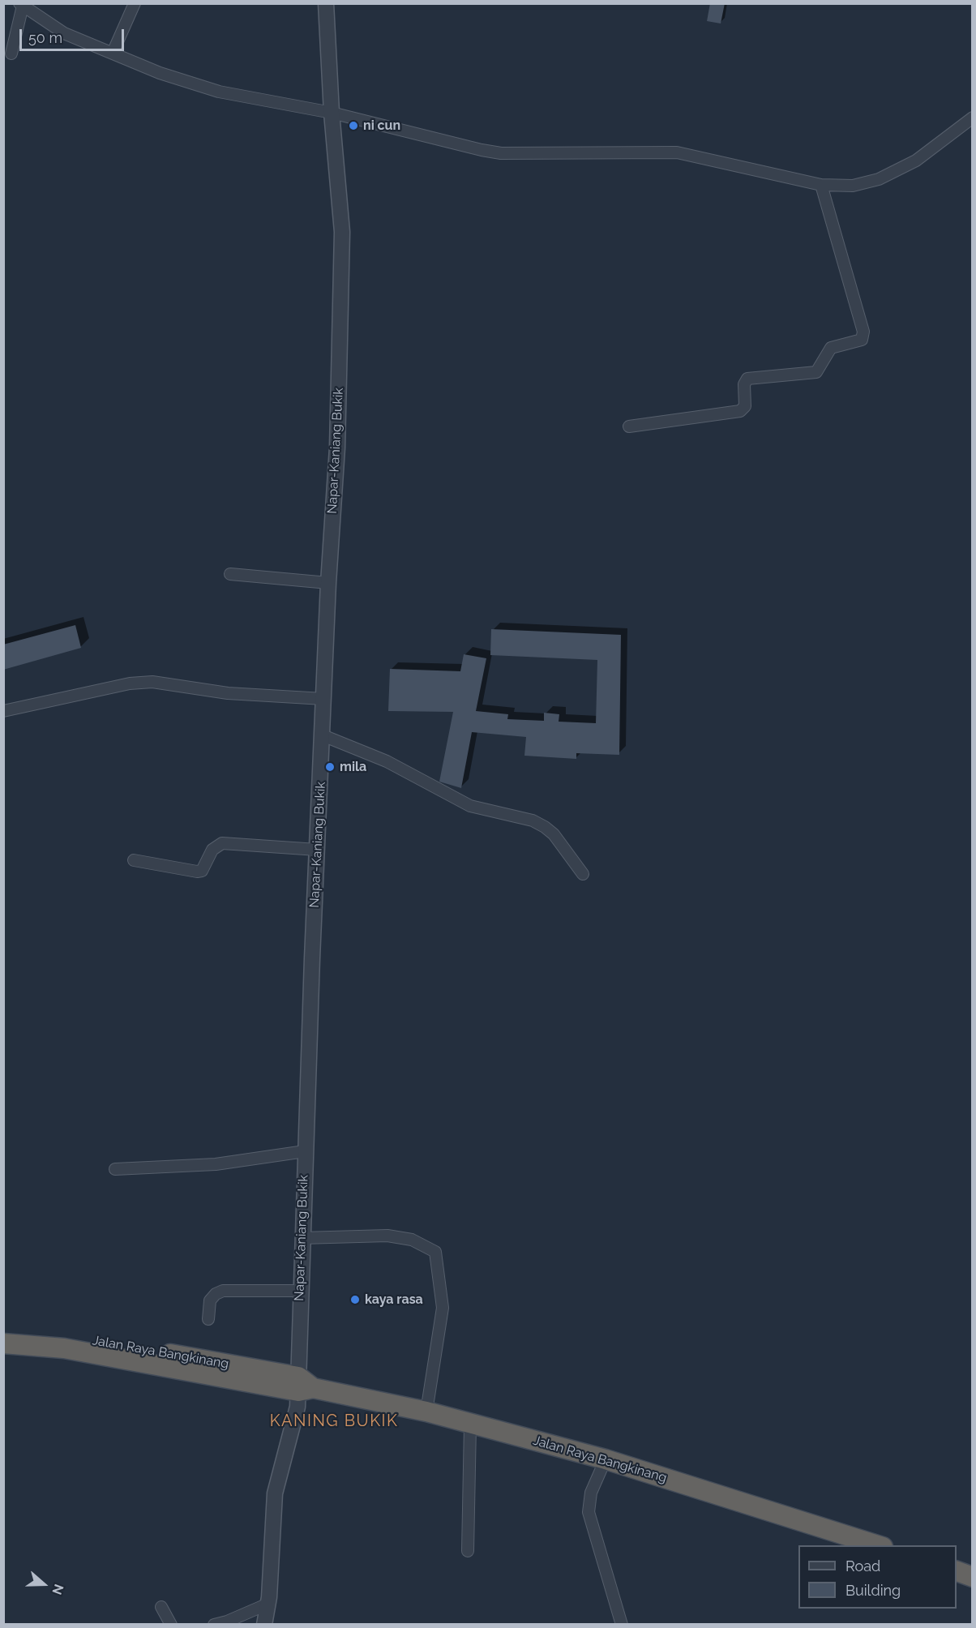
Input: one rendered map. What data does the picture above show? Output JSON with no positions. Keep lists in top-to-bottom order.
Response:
{
  "streets": {
    "highway": ["Jalan Raya Bangkinang"],
    "street": ["Napar-Kaniang Bukik"]
  },
  "crossings": [
    ["Napar-Kaniang Bukik", "Jalan Raya Bangkinang"]
  ],
  "districts": ["KANING BUKIK"],
  "places": ["ni cun", "mila", "kaya rasa"],
  "legend": ["Road", "Building"],
  "scale_bar": "50 m",
  "north": "right"
}
